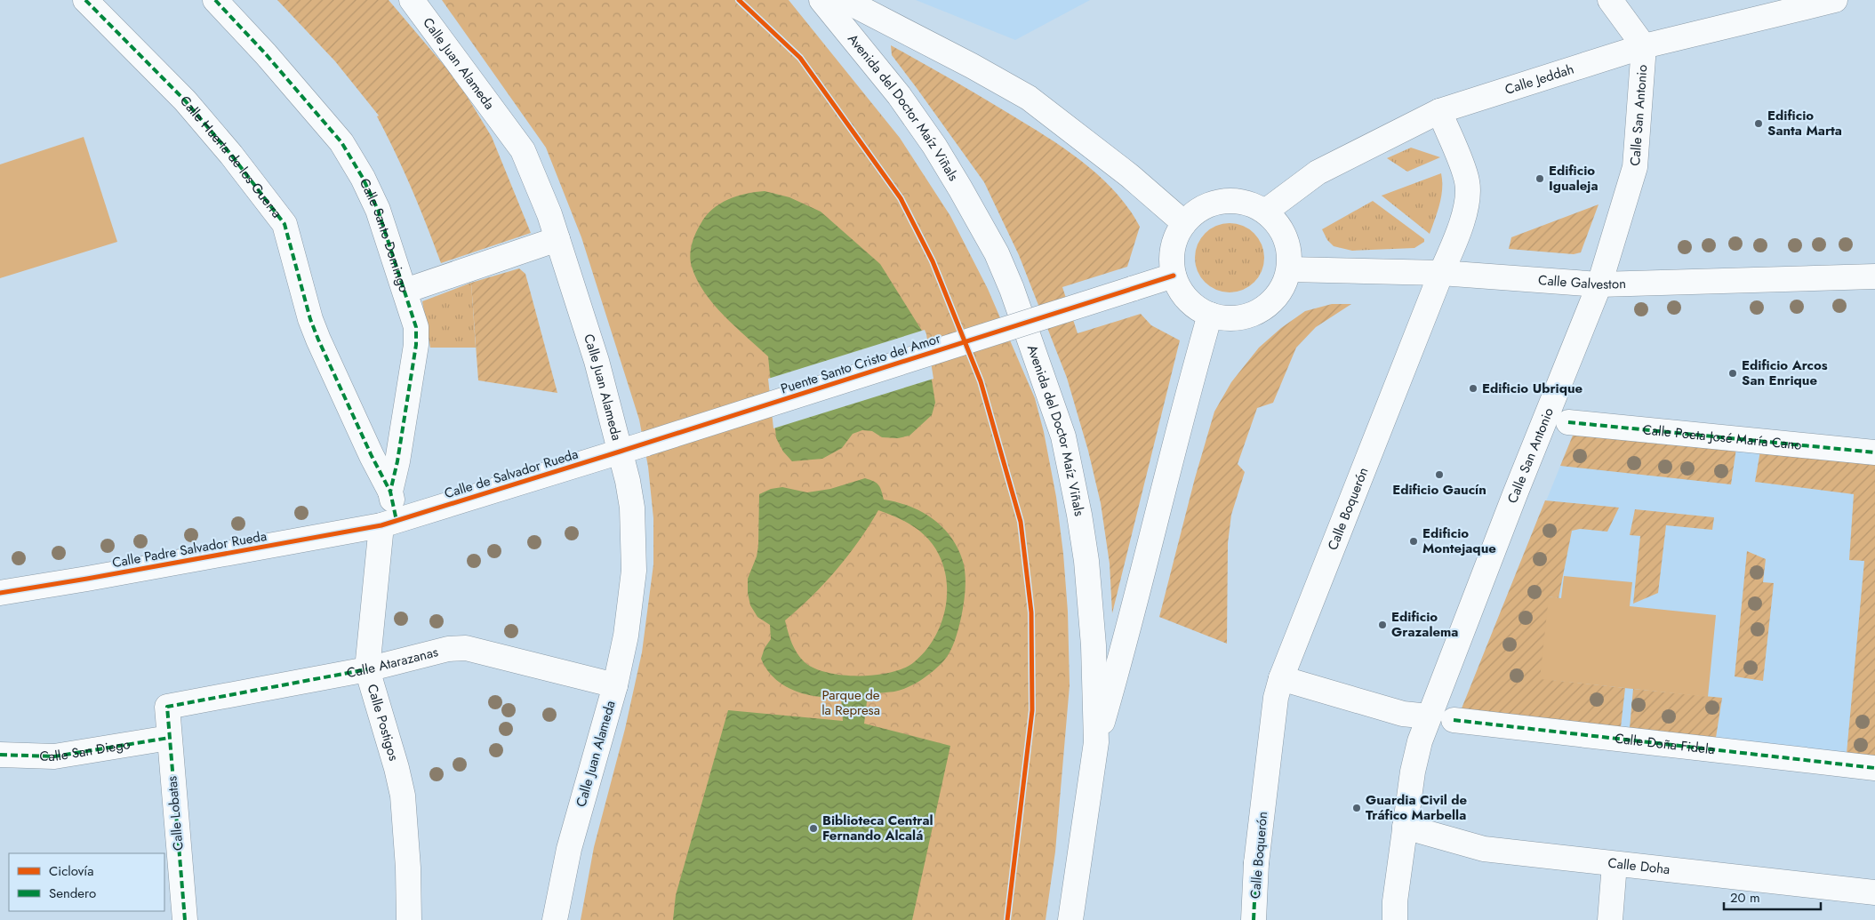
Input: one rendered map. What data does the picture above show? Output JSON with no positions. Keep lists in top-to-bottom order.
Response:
{
  "streets": {
    "street": [
      "Calle Juan Alameda",
      "Calle Jeddah",
      "Avenida del Doctor Maíz Viñals",
      "Calle San Antonio",
      "Calle Huerta de los Guerra",
      "Calle Santo Domingo",
      "Calle Galveston",
      "Puente Santo Cristo del Amor",
      "Calle Poeta José María Cano",
      "Calle de Salvador Rueda",
      "Calle Boquerón",
      "Calle Padre Salvador Rueda",
      "Calle Atarazanas",
      "Calle Postigos",
      "Calle Doña Fidela",
      "Calle San Diego",
      "Calle Lobatas",
      "Calle Doha"
    ]
  },
  "crossings": [
    ["Calle Juan Alameda", "Calle de Salvador Rueda"],
    ["Calle Juan Alameda", "Calle Atarazanas"],
    ["Calle Jeddah", "Calle San Antonio"],
    ["Calle Jeddah", "Calle Galveston"],
    ["Calle Jeddah", "Puente Santo Cristo del Amor"],
    ["Calle Jeddah", "Calle Boquerón"],
    ["Calle San Antonio", "Calle Galveston"],
    ["Calle San Antonio", "Calle Doha"],
    ["Calle Huerta de los Guerra", "Calle Santo Domingo"],
    ["Calle Santo Domingo", "Calle de Salvador Rueda"],
    ["Calle Santo Domingo", "Calle Padre Salvador Rueda"],
    ["Calle Santo Domingo", "Calle Postigos"],
    ["Calle Galveston", "Puente Santo Cristo del Amor"],
    ["Calle Galveston", "Calle Boquerón"],
    ["Puente Santo Cristo del Amor", "Calle de Salvador Rueda"],
    ["Calle de Salvador Rueda", "Calle Padre Salvador Rueda"],
    ["Calle de Salvador Rueda", "Calle Postigos"],
    ["Calle Padre Salvador Rueda", "Calle Postigos"],
    ["Calle Atarazanas", "Calle Postigos"],
    ["Calle Atarazanas", "Calle Lobatas"],
    ["Calle San Diego", "Calle Lobatas"]
  ],
  "parks": ["Parque de la Represa"],
  "places": [
    "Edificio Santa Marta",
    "Edificio Igualeja",
    "Edificio Arcos San Enrique",
    "Edificio Ubrique",
    "Edificio Gaucín",
    "Edificio Montejaque",
    "Edificio Grazalema",
    "Guardia Civil de Tráfico Marbella",
    "Biblioteca Central Fernando Alcalá"
  ],
  "legend": ["Ciclovía", "Sendero"],
  "scale_bar": "20 m"
}
